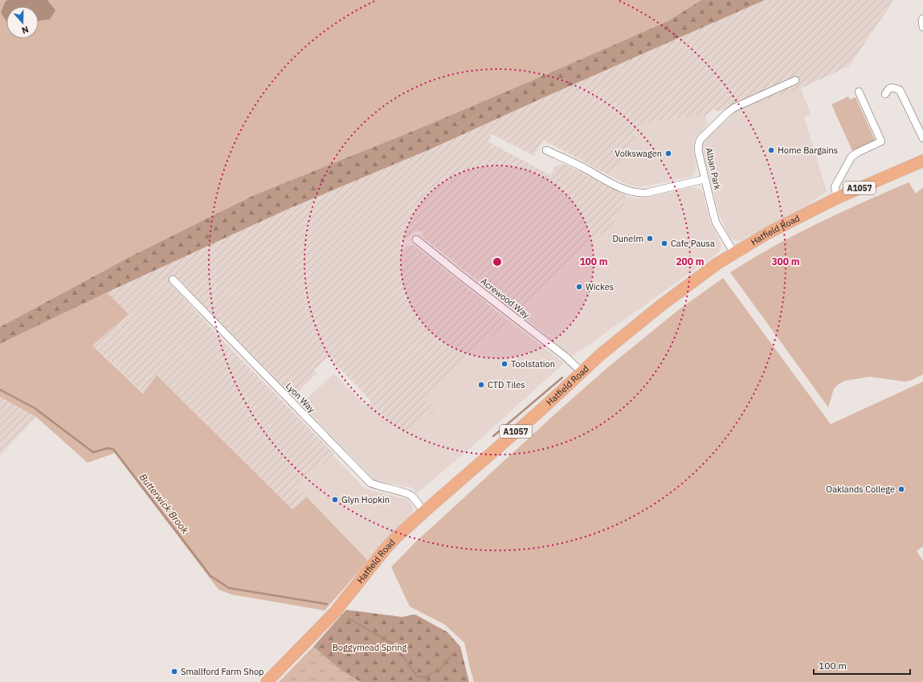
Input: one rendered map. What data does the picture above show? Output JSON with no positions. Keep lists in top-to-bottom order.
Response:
{
  "streets": {
    "main road": ["A1057", "Hatfield Road"],
    "street": ["Alban Park", "Acrewood Way", "Lyon Way"]
  },
  "crossings": [
    ["Alban Park", "Hatfield Road"],
    ["Hatfield Road", "Acrewood Way"],
    ["Hatfield Road", "Lyon Way"]
  ],
  "water": ["Butterwick Brook"],
  "parks": ["Boggymead Spring"],
  "places": [
    "Home Bargains",
    "Volkswagen",
    "Dunelm",
    "Cafe Pausa",
    "Wickes",
    "Toolstation",
    "CTD Tiles",
    "Oaklands College",
    "Glyn Hopkin",
    "Smallford Farm Shop"
  ],
  "scale_bar": "100 m",
  "north": "bottom",
  "rings": ["100 m", "200 m", "300 m"]
}
